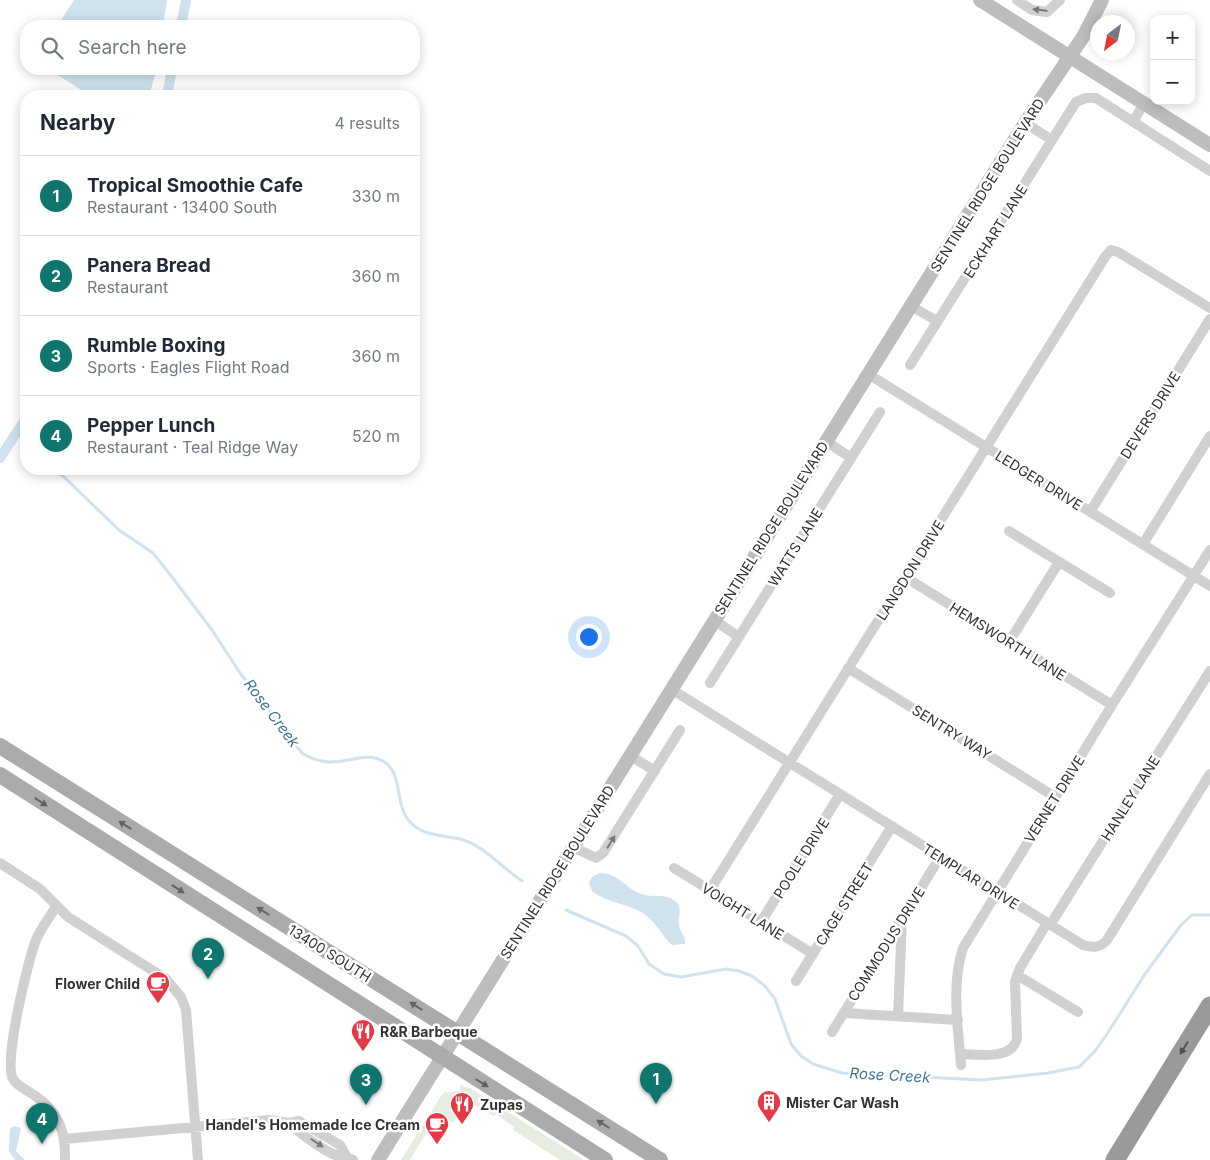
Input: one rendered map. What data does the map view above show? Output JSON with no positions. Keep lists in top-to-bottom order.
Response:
{
  "streets": {
    "main road": ["SENTINEL RIDGE BOULEVARD", "13400 SOUTH"],
    "street": [
      "ECKHART LANE",
      "DEVERS DRIVE",
      "LEDGER DRIVE",
      "WATTS LANE",
      "LANGDON DRIVE",
      "HEMSWORTH LANE",
      "SENTRY WAY",
      "HANLEY LANE",
      "VERNET DRIVE",
      "POOLE DRIVE",
      "TEMPLAR DRIVE",
      "CAGE STREET",
      "VOIGHT LANE",
      "COMMODUS DRIVE"
    ]
  },
  "crossings": [
    ["SENTINEL RIDGE BOULEVARD", "LEDGER DRIVE"],
    ["SENTINEL RIDGE BOULEVARD", "TEMPLAR DRIVE"],
    ["SENTINEL RIDGE BOULEVARD", "13400 SOUTH"],
    ["DEVERS DRIVE", "LEDGER DRIVE"],
    ["LEDGER DRIVE", "LANGDON DRIVE"],
    ["LEDGER DRIVE", "VERNET DRIVE"],
    ["LANGDON DRIVE", "HEMSWORTH LANE"],
    ["LANGDON DRIVE", "SENTRY WAY"],
    ["LANGDON DRIVE", "TEMPLAR DRIVE"],
    ["LANGDON DRIVE", "VOIGHT LANE"],
    ["HEMSWORTH LANE", "VERNET DRIVE"],
    ["SENTRY WAY", "VERNET DRIVE"],
    ["HANLEY LANE", "VERNET DRIVE"],
    ["HANLEY LANE", "TEMPLAR DRIVE"],
    ["VERNET DRIVE", "TEMPLAR DRIVE"],
    ["POOLE DRIVE", "TEMPLAR DRIVE"],
    ["POOLE DRIVE", "VOIGHT LANE"],
    ["TEMPLAR DRIVE", "CAGE STREET"],
    ["TEMPLAR DRIVE", "COMMODUS DRIVE"],
    ["CAGE STREET", "VOIGHT LANE"]
  ],
  "water": ["Rose Creek"],
  "places": {
    "cafe": ["Flower Child", "Handel's Homemade Ice Cream"],
    "restaurant": ["R&R Barbeque", "Zupas"],
    "building": ["Mister Car Wash"]
  },
  "north": "bottom left",
  "page": {
    "map_buttons": ["+", "−"],
    "search": "Search here",
    "heading": ["Nearby", "4 results"],
    "list": [
      {
        "mark": "1",
        "name": "Tropical Smoothie Cafe",
        "note": "Restaurant · 13400 South",
        "value": "330 m"
      },
      {
        "mark": "2",
        "name": "Panera Bread",
        "note": "Restaurant",
        "value": "360 m"
      },
      {
        "mark": "3",
        "name": "Rumble Boxing",
        "note": "Sports · Eagles Flight Road",
        "value": "360 m"
      },
      {
        "mark": "4",
        "name": "Pepper Lunch",
        "note": "Restaurant · Teal Ridge Way",
        "value": "520 m"
      }
    ],
    "pins": [
      "2",
      "1",
      "3",
      "4"
    ]
  }
}
